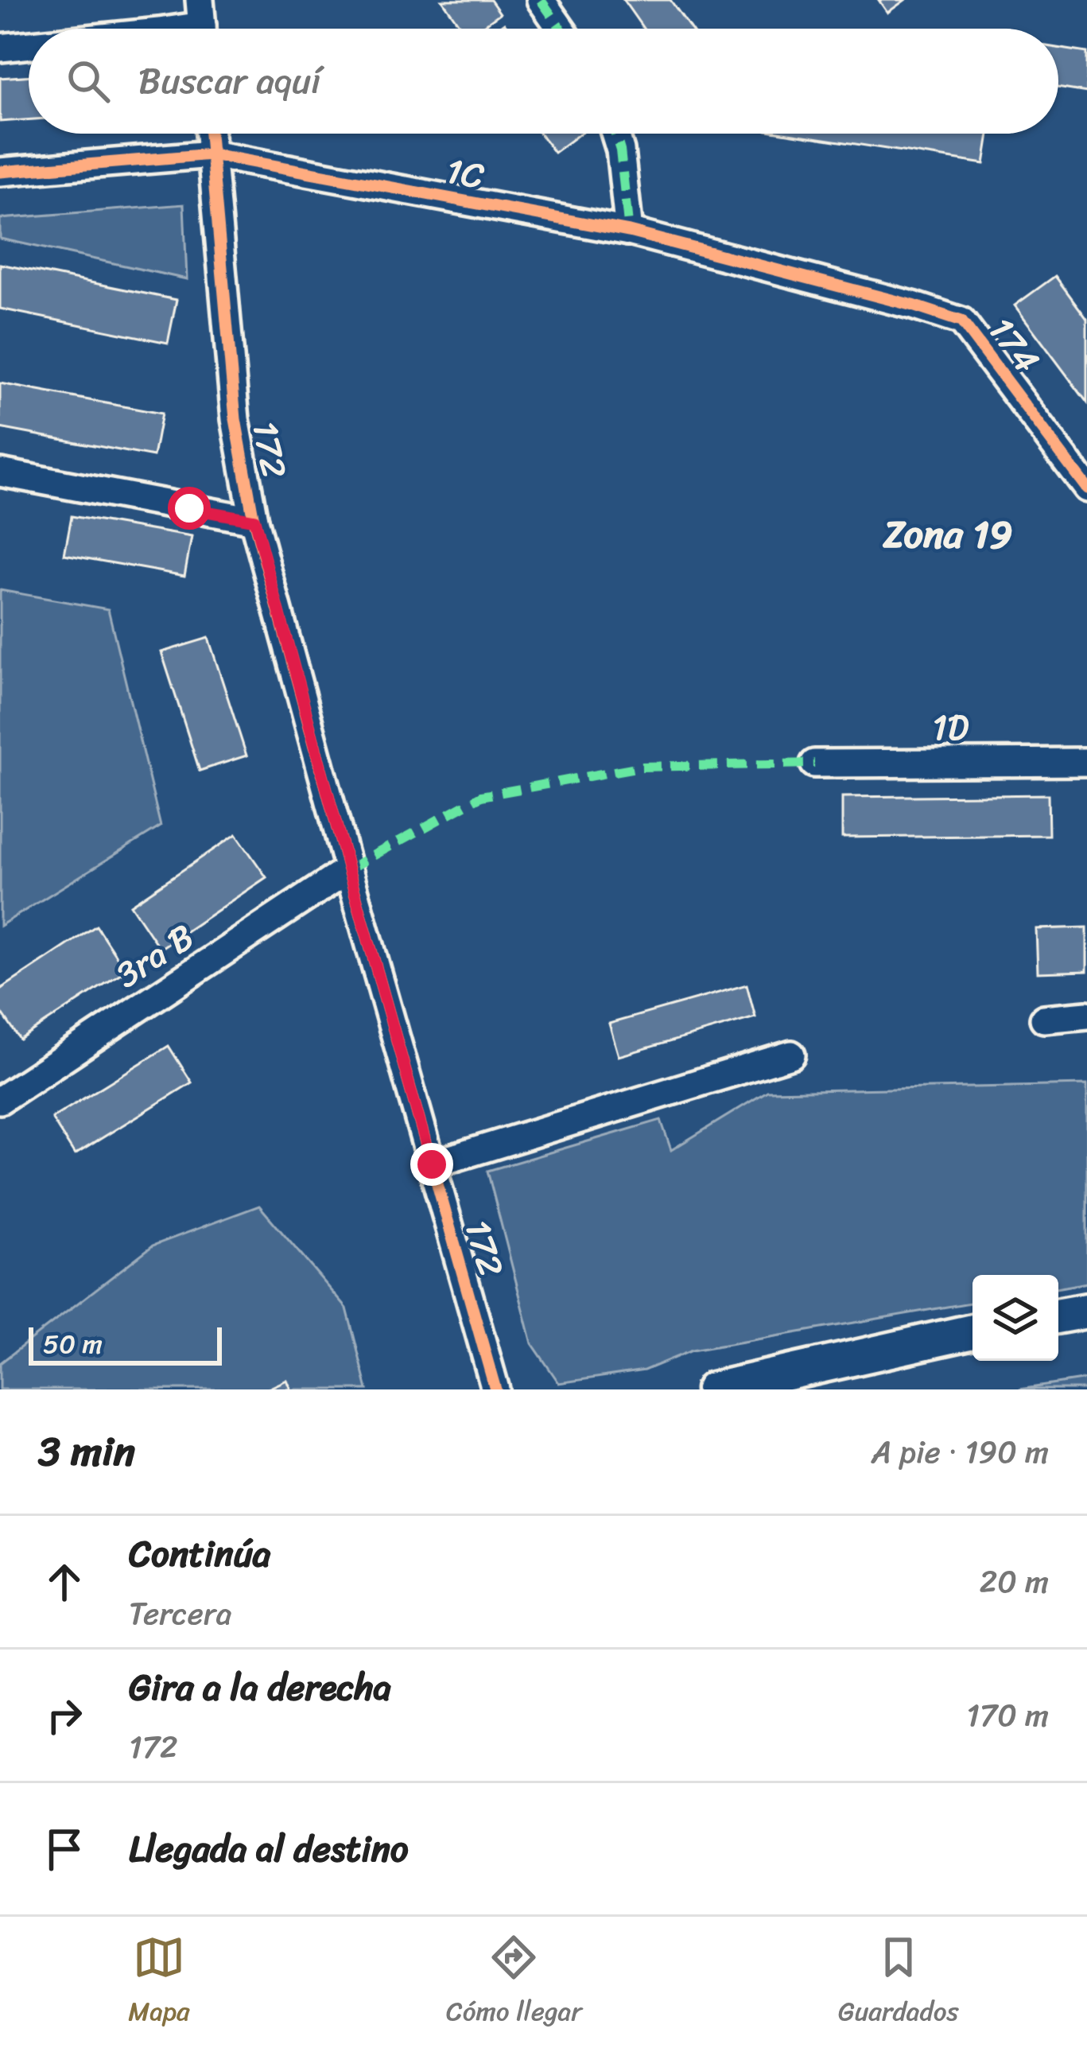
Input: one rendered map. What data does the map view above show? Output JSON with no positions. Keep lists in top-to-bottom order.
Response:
{
  "streets": {
    "street": [
      "1C",
      "174",
      "172",
      "1D",
      "3ra B"
    ]
  },
  "crossings": [
    ["1C", "174"],
    ["1C", "172"],
    ["172", "3ra B"]
  ],
  "districts": ["Zona 19"],
  "scale_bar": "50 m",
  "page": {
    "search": "Buscar aquí",
    "scale": "50 m",
    "heading": ["3 min", "A pie · 190 m"],
    "list": [
      ["Continúa", "Tercera", "20 m"],
      ["Gira a la derecha", "172", "170 m"],
      "Llegada al destino"
    ],
    "nav": ["Mapa", "Cómo llegar", "Guardados"]
  }
}
